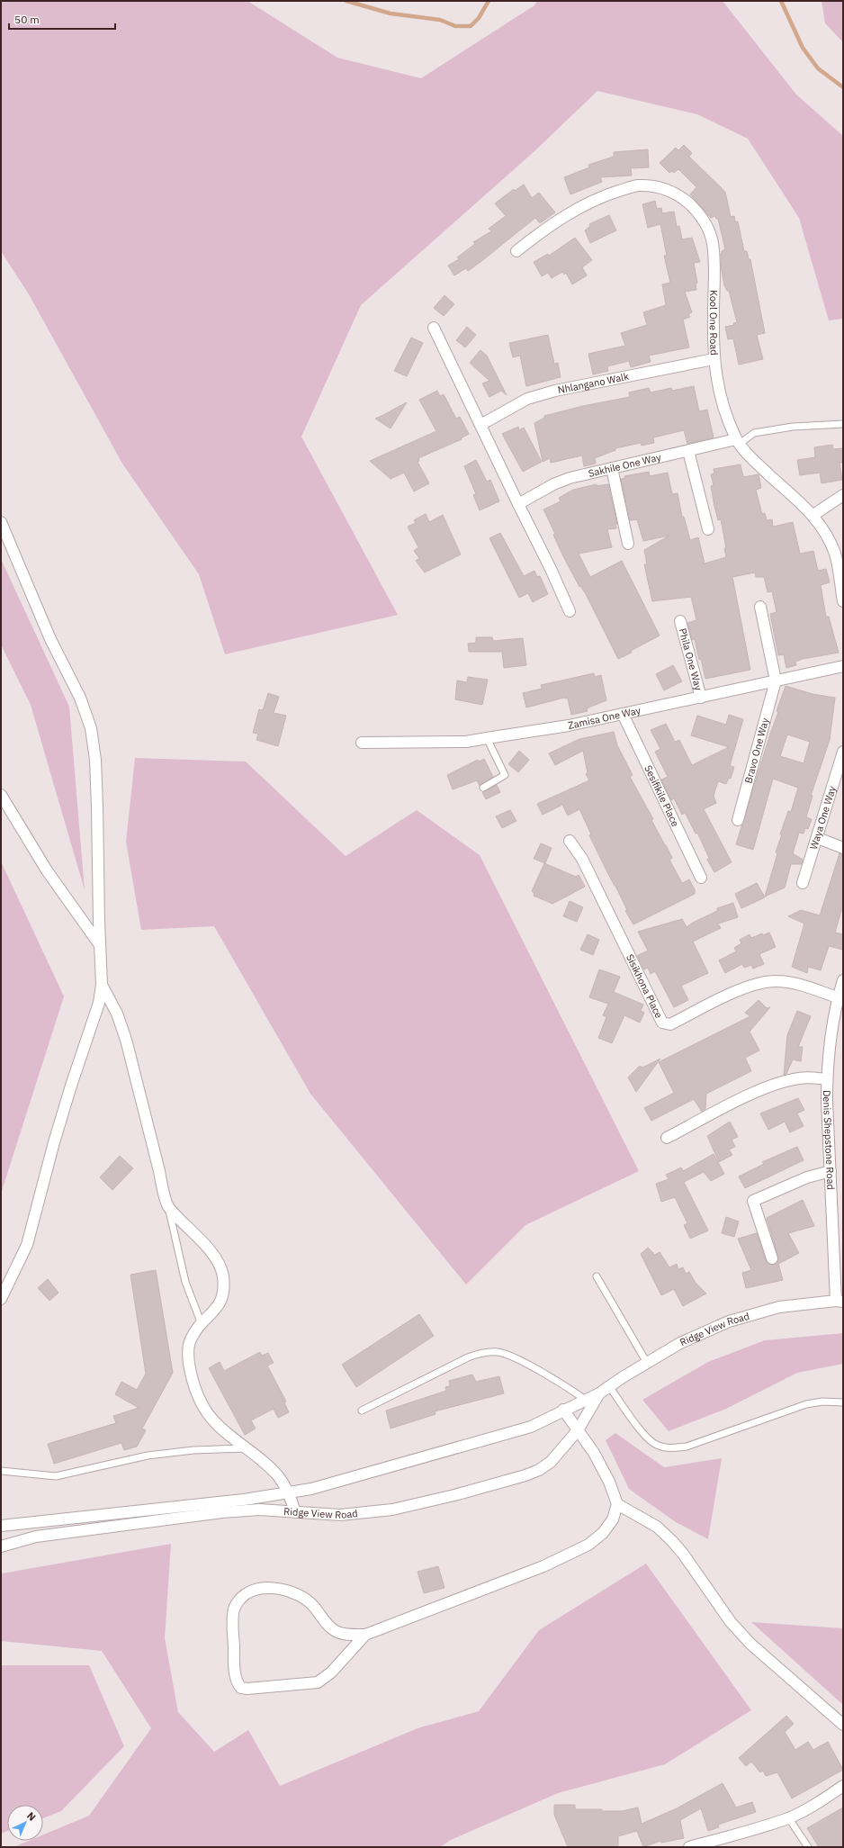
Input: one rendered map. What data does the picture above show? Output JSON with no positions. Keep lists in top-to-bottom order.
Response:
{
  "streets": {
    "street": [
      "Kool One Road",
      "Nhlangano Walk",
      "Sakhile One Way",
      "Phila One Way",
      "Zamisa One Way",
      "Bravo One Way",
      "Sesifikile Place",
      "Waya One Way",
      "Sisikhona Place",
      "Denis Shepstone Road",
      "Ridge View Road"
    ]
  },
  "crossings": [
    ["Kool One Road", "Nhlangano Walk"],
    ["Kool One Road", "Sakhile One Way"],
    ["Phila One Way", "Zamisa One Way"],
    ["Zamisa One Way", "Bravo One Way"],
    ["Zamisa One Way", "Sesifikile Place"],
    ["Sisikhona Place", "Denis Shepstone Road"],
    ["Denis Shepstone Road", "Ridge View Road"]
  ],
  "scale_bar": "50 m",
  "north": "top right"
}
